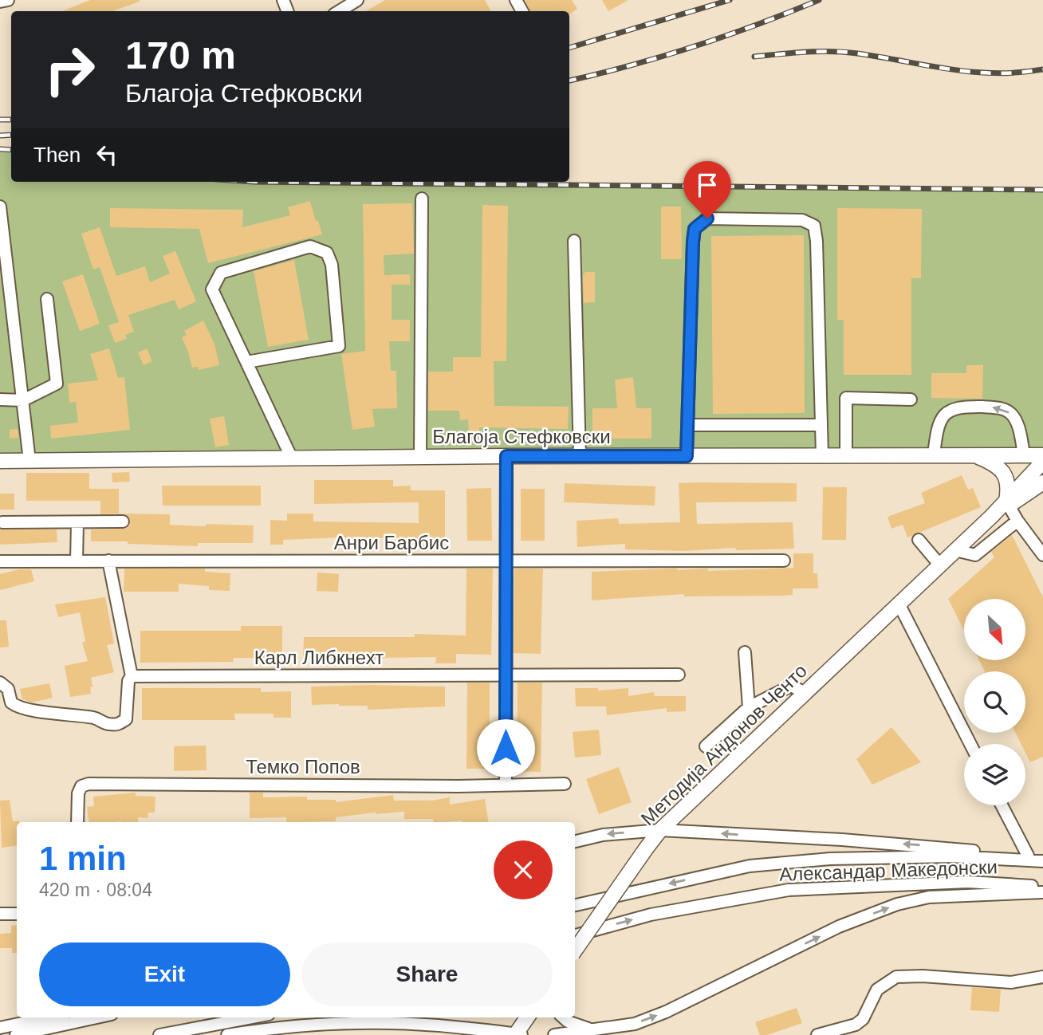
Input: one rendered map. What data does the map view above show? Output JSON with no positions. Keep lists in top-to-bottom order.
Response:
{
  "streets": {
    "main road": ["Благоја Стефковски", "Методија Андонов Ченто"],
    "street": [
      "Анри Барбис",
      "Карл Либкнехт",
      "Темко Попов",
      "Александар Македонски"
    ]
  },
  "north": "bottom right",
  "page": {
    "turn": ["170 m", "Благоја Стефковски"],
    "then": "Then",
    "heading": ["1 min", "420 m · 08:04"],
    "buttons": ["Exit", "Share"]
  }
}
